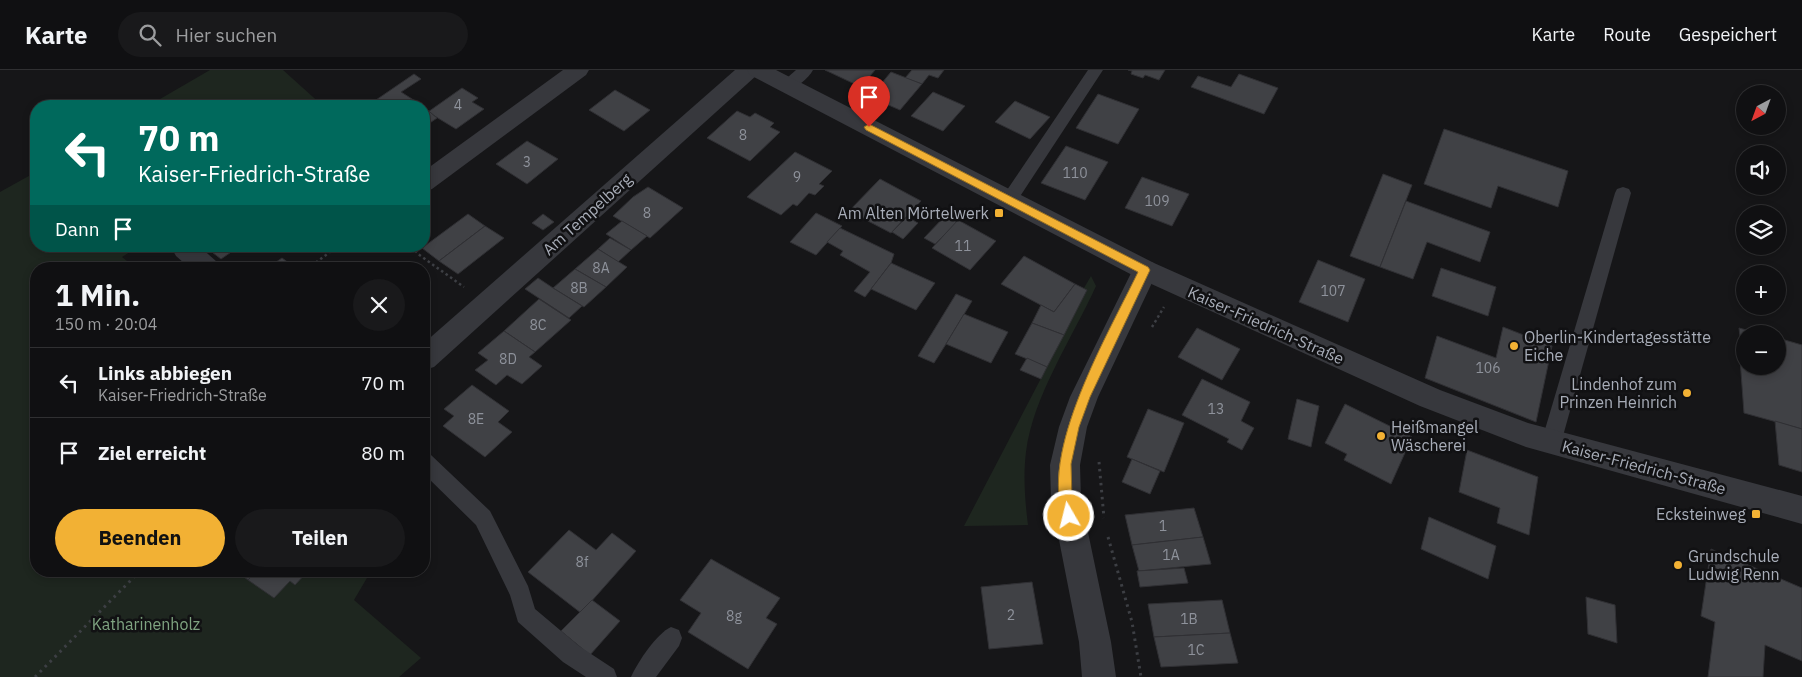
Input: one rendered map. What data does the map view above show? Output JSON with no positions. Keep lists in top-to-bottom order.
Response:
{
  "streets": {
    "street": ["Am Tempelberg", "Kaiser-Friedrich-Straße"]
  },
  "parks": ["Katharinenholz"],
  "places": {
    "transit": ["Am Alten Mörtelwerk", "Ecksteinweg"],
    "other": [
      "Oberlin-Kindertagesstätte Eiche",
      "Lindenhof zum Prinzen Heinrich",
      "Heißmangel Wäscherei",
      "Grundschule Ludwig Renn"
    ]
  },
  "house_numbers": [
    "4",
    "8",
    "3",
    "110",
    "9",
    "109",
    "8",
    "11",
    "8A",
    "8B",
    "107",
    "8C",
    "8D",
    "106",
    "13",
    "8E",
    "1",
    "1A",
    "8f",
    "2",
    "8g",
    "1B",
    "1C"
  ],
  "north": "bottom left",
  "page": {
    "header": "Karte",
    "search": "Hier suchen",
    "nav": ["Karte", "Route", "Gespeichert"],
    "map_buttons": ["+", "−"],
    "turn": ["70 m", "Kaiser-Friedrich-Straße"],
    "then": "Dann",
    "heading": ["1 Min.", "150 m · 20:04"],
    "list": [
      {
        "name": "Links abbiegen",
        "note": "Kaiser-Friedrich-Straße",
        "value": "70 m"
      },
      {
        "name": "Ziel erreicht",
        "value": "80 m"
      }
    ],
    "buttons": ["Beenden", "Teilen"]
  }
}
